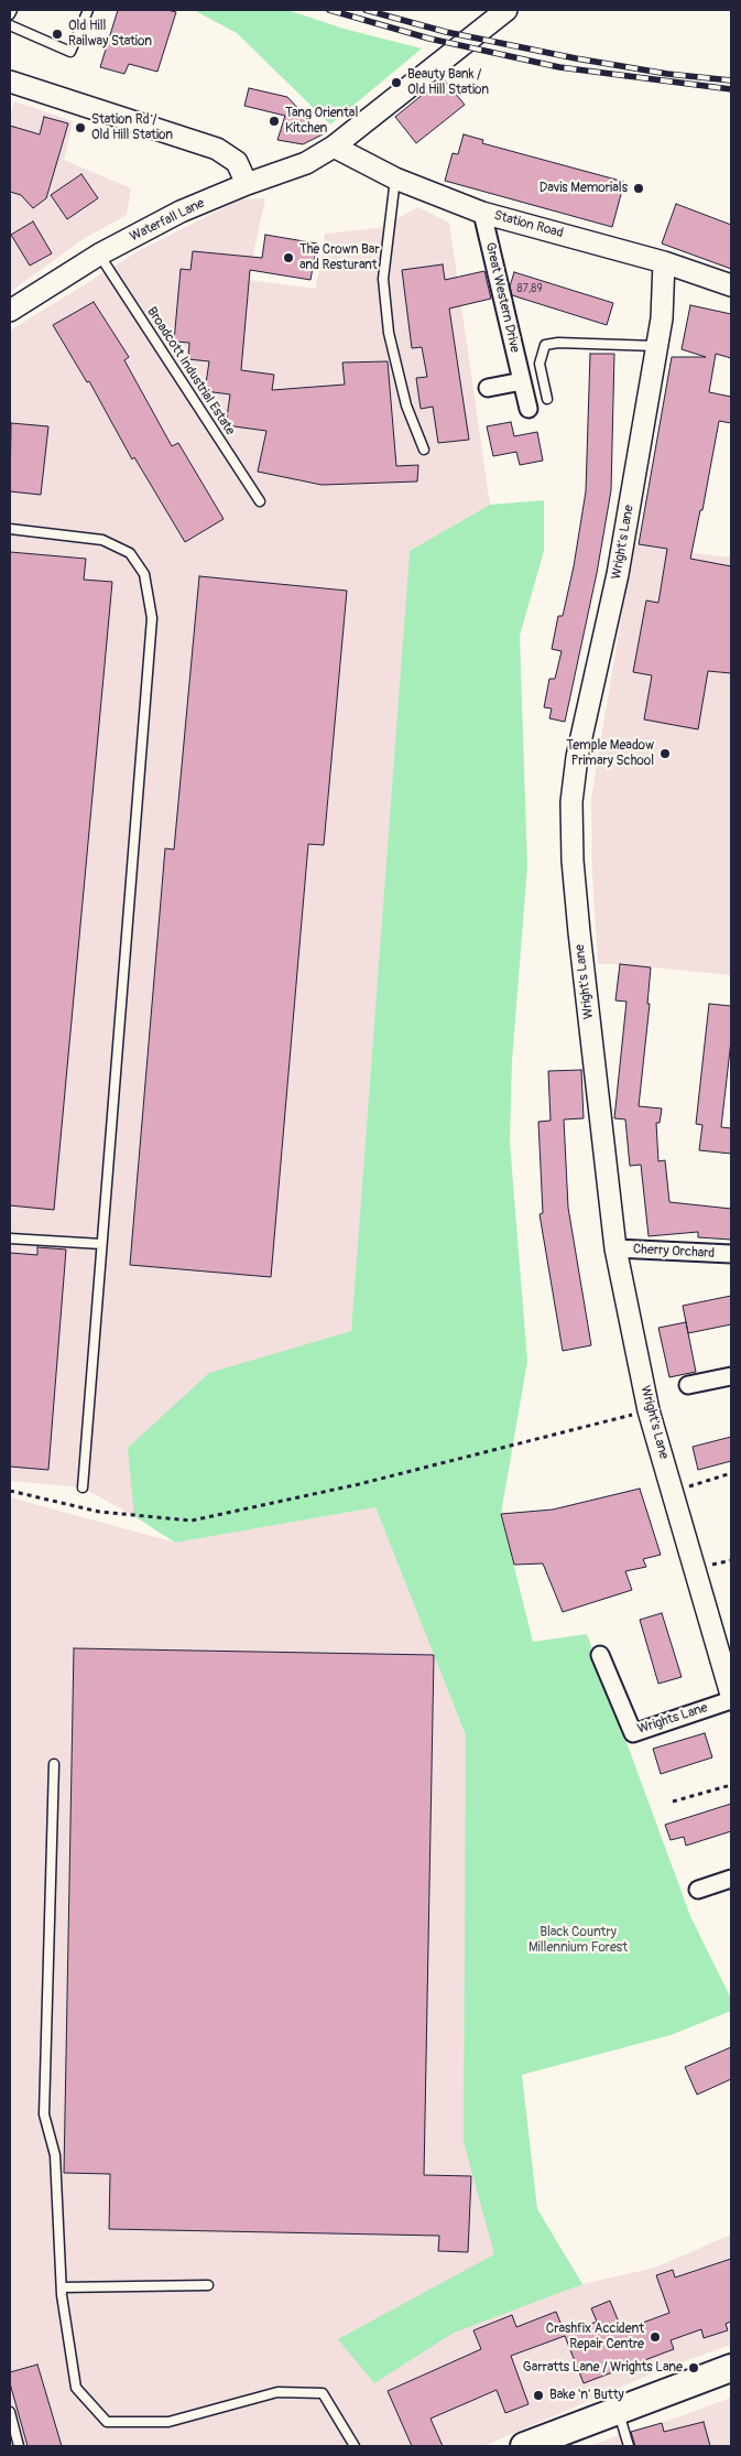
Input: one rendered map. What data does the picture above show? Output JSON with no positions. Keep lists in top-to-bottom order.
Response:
{
  "streets": {
    "street": [
      "Waterfall Lane",
      "Station Road",
      "Great Western Drive",
      "Wright's Lane",
      "Cherry Orchard",
      "Wrights Lane"
    ],
    "lane": ["Broadcott Industrial Estate"]
  },
  "crossings": [
    ["Waterfall Lane", "Station Road"],
    ["Waterfall Lane", "Broadcott Industrial Estate"],
    ["Station Road", "Great Western Drive"],
    ["Station Road", "Wright's Lane"],
    ["Wright's Lane", "Cherry Orchard"]
  ],
  "parks": ["Black Country Millennium Forest"],
  "places": [
    "Old Hill Railway Station",
    "Beauty Bank / Old Hill Station",
    "Tang Oriental Kitchen",
    "Station Rd / Old Hill Station",
    "Davis Memorials",
    "The Crown Bar and Resturant",
    "Temple Meadow Primary School",
    "Crashfix Accident Repair Centre",
    "Garratts Lane / Wrights Lane",
    "Bake 'n' Butty"
  ],
  "house_numbers": ["87,89"]
}
